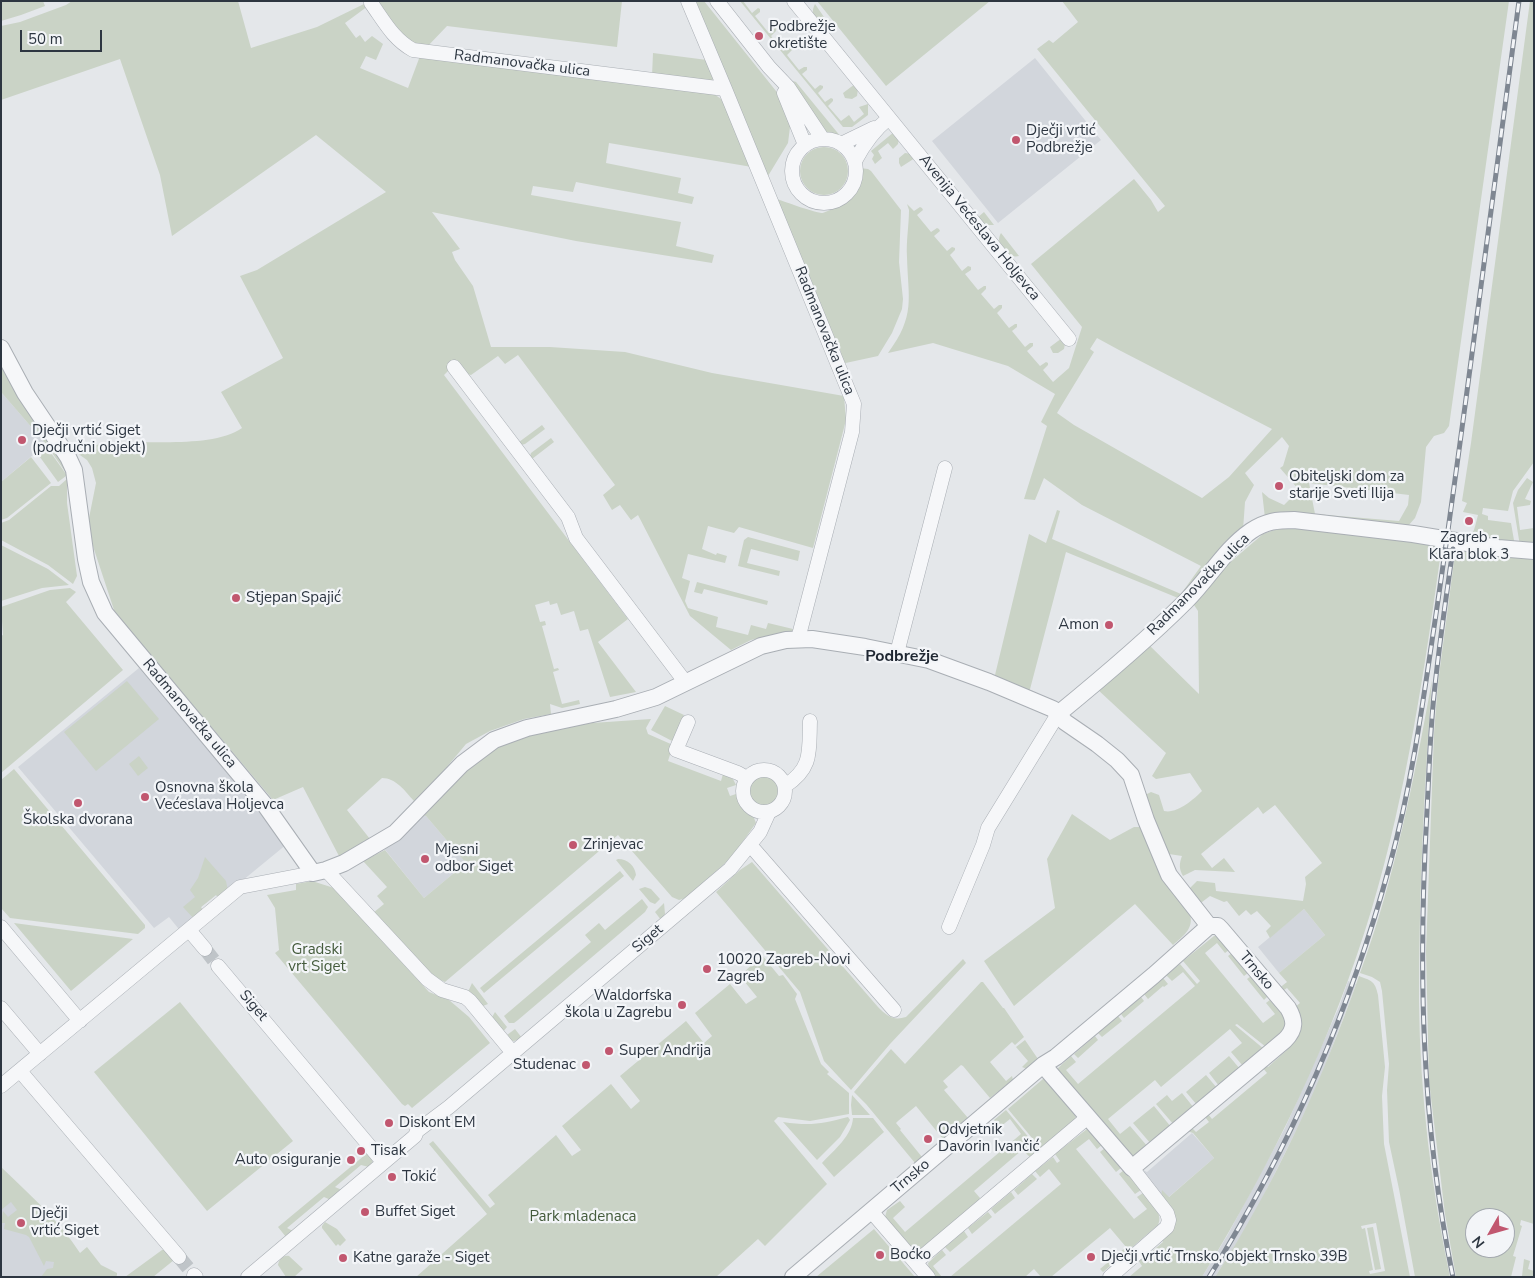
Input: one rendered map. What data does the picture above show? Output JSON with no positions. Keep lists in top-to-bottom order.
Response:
{
  "streets": {
    "street": [
      "Radmanovačka ulica",
      "Avenija Većeslava Holjevca",
      "Siget",
      "Trnsko"
    ]
  },
  "districts": ["Podbrežje"],
  "parks": ["Gradski vrt Siget", "Park mladenaca"],
  "places": [
    "Podbrežje okretište",
    "Dječji vrtić Podbrežje",
    "Dječji vrtić Siget (područni objekt)",
    "Obiteljski dom za starije Sveti Ilija",
    "Zagreb - Klara blok 3",
    "Stjepan Spajić",
    "Amon",
    "Osnovna škola Većeslava Holjevca",
    "Školska dvorana",
    "Zrinjevac",
    "Mjesni odbor Siget",
    "10020 Zagreb-Novi Zagreb",
    "Waldorfska škola u Zagrebu",
    "Super Andrija",
    "Studenac",
    "Diskont EM",
    "Odvjetnik Davorin Ivančić",
    "Tisak",
    "Auto osiguranje",
    "Tokić",
    "Buffet Siget",
    "Dječji vrtić Siget",
    "Boćko",
    "Dječji vrtić Trnsko, objekt Trnsko 39B",
    "Katne garaže - Siget"
  ],
  "scale_bar": "50 m",
  "north": "bottom left"
}
